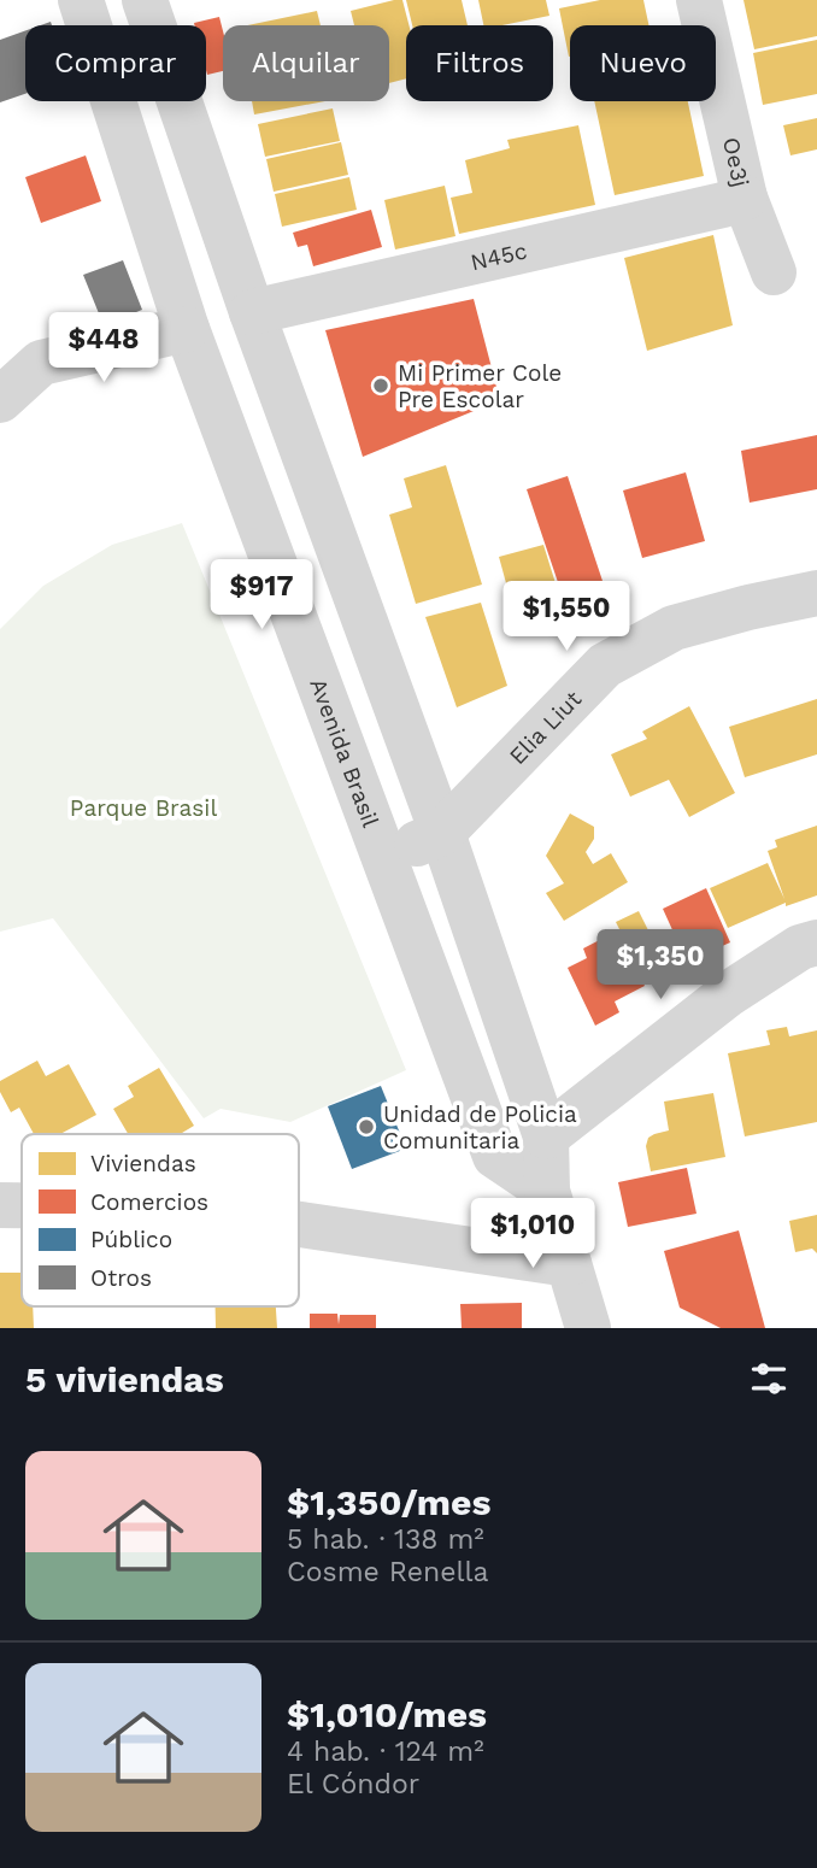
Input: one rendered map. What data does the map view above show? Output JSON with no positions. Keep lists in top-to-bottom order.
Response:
{
  "streets": {
    "street": [
      "Oe3j",
      "N45c",
      "Elia Liut",
      "Avenida Brasil"
    ]
  },
  "crossings": [
    ["Oe3j", "N45c"],
    ["Elia Liut", "Avenida Brasil"]
  ],
  "parks": ["Parque Brasil"],
  "places": ["Mi Primer Cole Pre Escolar", "Unidad de Policia Comunitaria"],
  "legend": [
    "Viviendas",
    "Comercios",
    "Público",
    "Otros"
  ],
  "page": {
    "chip": [
      "Comprar",
      "Alquilar",
      "Filtros",
      "Nuevo"
    ],
    "price": [
      "$448",
      "$917",
      "$1,550",
      "$1,350",
      "$1,010"
    ],
    "heading": "5 viviendas",
    "list": [
      {
        "name": "$1,350/mes",
        "note": "5 hab. · 138 m² · Cosme Renella"
      },
      {
        "name": "$1,010/mes",
        "note": "4 hab. · 124 m² · El Cóndor"
      }
    ]
  }
}
